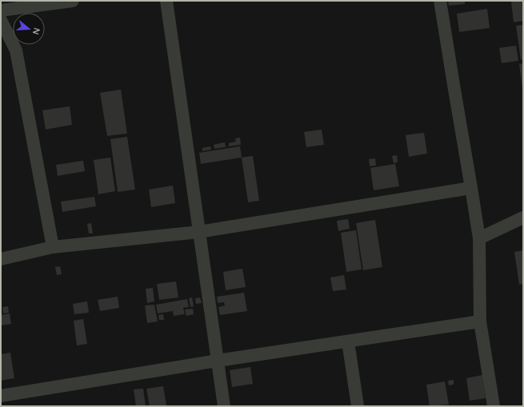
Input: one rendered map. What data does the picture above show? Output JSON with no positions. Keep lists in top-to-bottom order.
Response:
{
  "north": "right"
}
